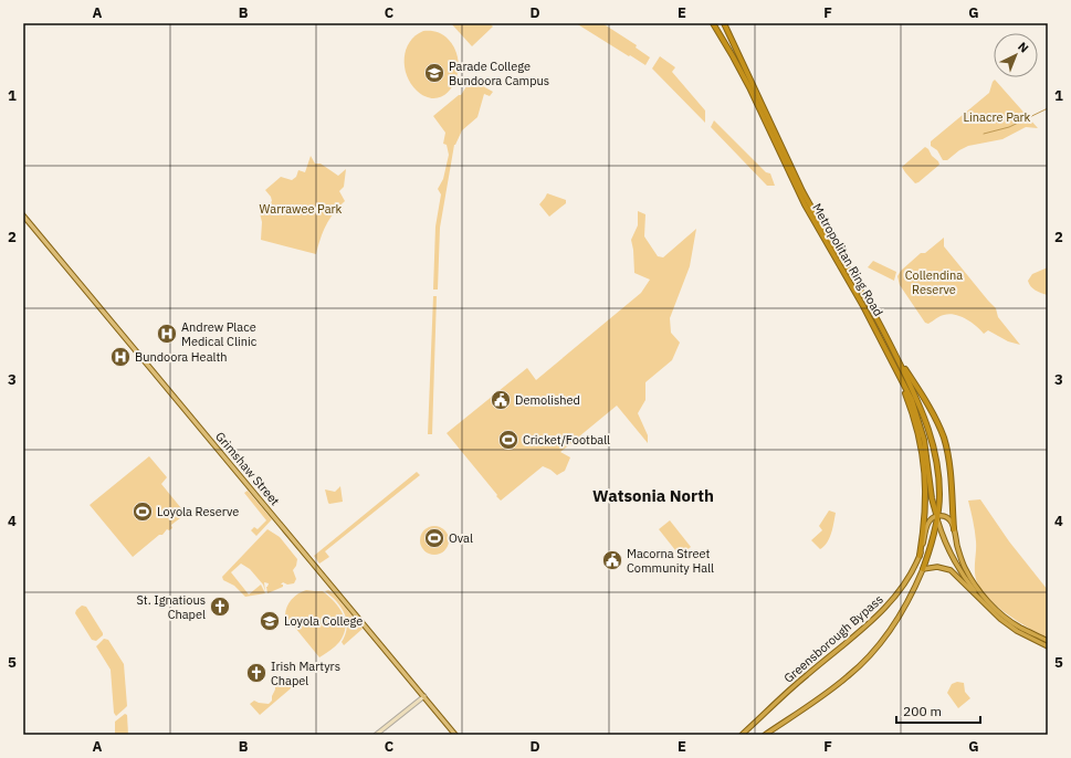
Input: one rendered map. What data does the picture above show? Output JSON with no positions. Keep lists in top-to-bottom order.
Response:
{
  "streets": {
    "highway": ["Metropolitan Ring Road", "Greensborough Bypass"],
    "main road": ["Grimshaw Street"]
  },
  "crossings": [
    ["Metropolitan Ring Road", "Greensborough Bypass"]
  ],
  "districts": ["Watsonia North"],
  "parks": ["Linacre Park", "Warrawee Park", "Collendina Reserve"],
  "places": {
    "school or university": ["Parade College Bundoora Campus", "Loyola College"],
    "hospital": ["Andrew Place Medical Clinic", "Bundoora Health"],
    "public building": ["Demolished", "Macorna Street Community Hall"],
    "sports": ["Cricket/Football", "Loyola Reserve", "Oval"],
    "church": ["St. Ignatious Chapel", "Irish Martyrs Chapel"]
  },
  "scale_bar": "200 m",
  "north": "top right",
  "grid": {
    "columns": [
      "A",
      "B",
      "C",
      "D",
      "E",
      "F",
      "G"
    ],
    "rows": [
      "1",
      "2",
      "3",
      "4",
      "5"
    ]
  }
}
